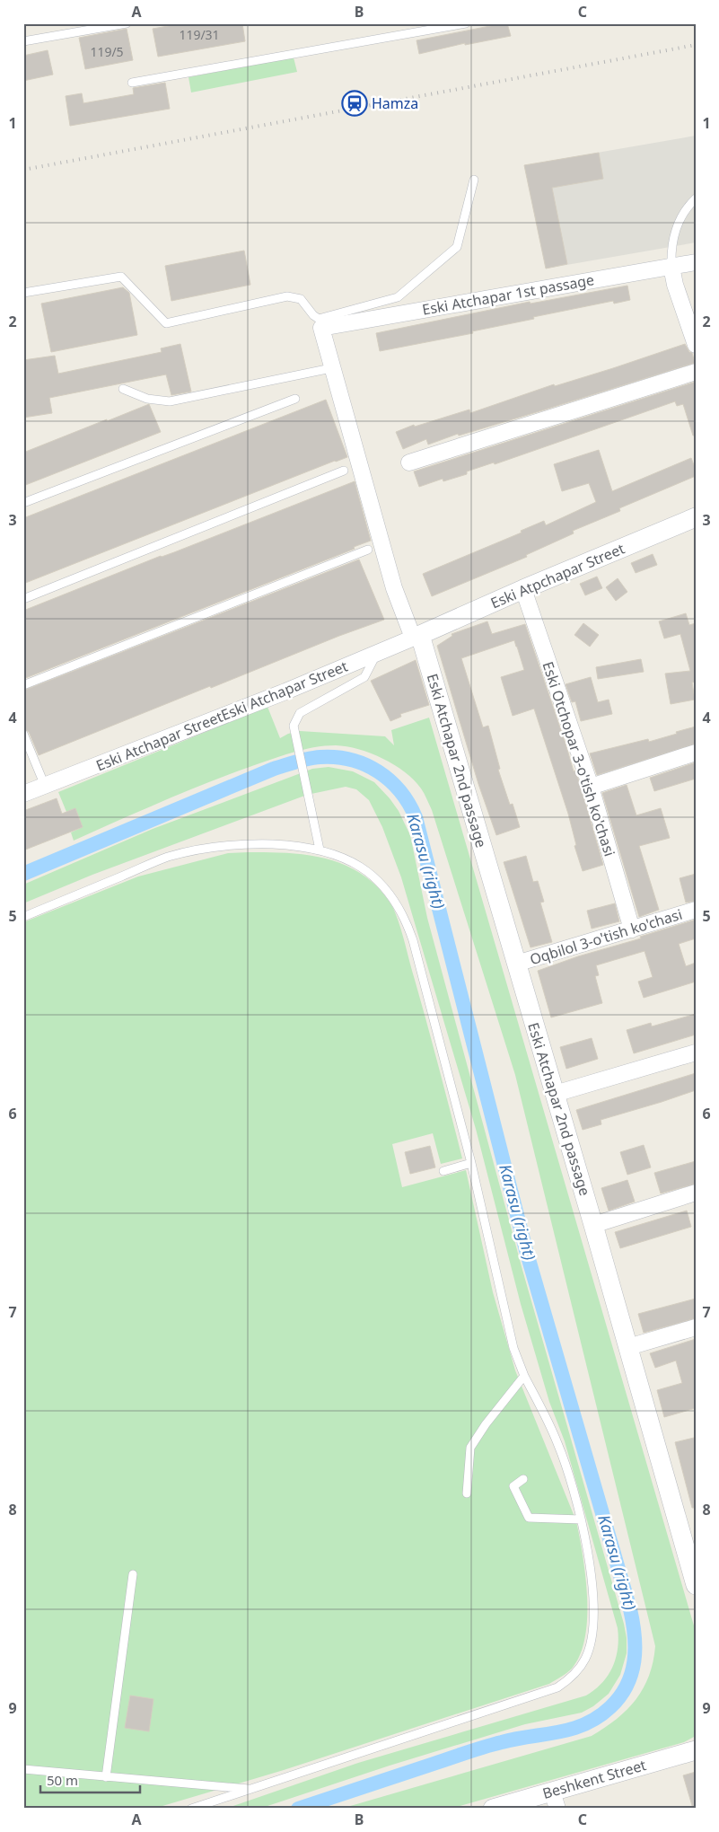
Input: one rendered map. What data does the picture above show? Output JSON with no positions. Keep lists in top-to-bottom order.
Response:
{
  "streets": {
    "street": [
      "Eski Atchapar 1st passage",
      "Eski Atpchapar Street",
      "Eski Atchapar StreetEski Atchapar Street",
      "Eski Otchopar 3-o'tish ko'chasi",
      "Eski Atchapar 2nd passage",
      "Oqbilol 3-o'tish ko'chasi",
      "Beshkent Street"
    ]
  },
  "crossings": [
    ["Eski Atchapar 1st passage", "Eski Atchapar 2nd passage"],
    ["Eski Atpchapar Street", "Eski Atchapar StreetEski Atchapar Street"],
    ["Eski Atpchapar Street", "Eski Otchopar 3-o'tish ko'chasi"],
    ["Eski Atpchapar Street", "Eski Atchapar 2nd passage"],
    ["Eski Atchapar StreetEski Atchapar Street", "Eski Atchapar 2nd passage"],
    ["Eski Otchopar 3-o'tish ko'chasi", "Oqbilol 3-o'tish ko'chasi"],
    ["Eski Atchapar 2nd passage", "Oqbilol 3-o'tish ko'chasi"]
  ],
  "water": ["Karasu (right)"],
  "places": {
    "station": ["Hamza"]
  },
  "house_numbers": ["119/31", "119/5"],
  "scale_bar": "50 m",
  "grid": {
    "columns": ["A", "B", "C"],
    "rows": [
      "1",
      "2",
      "3",
      "4",
      "5",
      "6",
      "7",
      "8",
      "9"
    ]
  }
}
